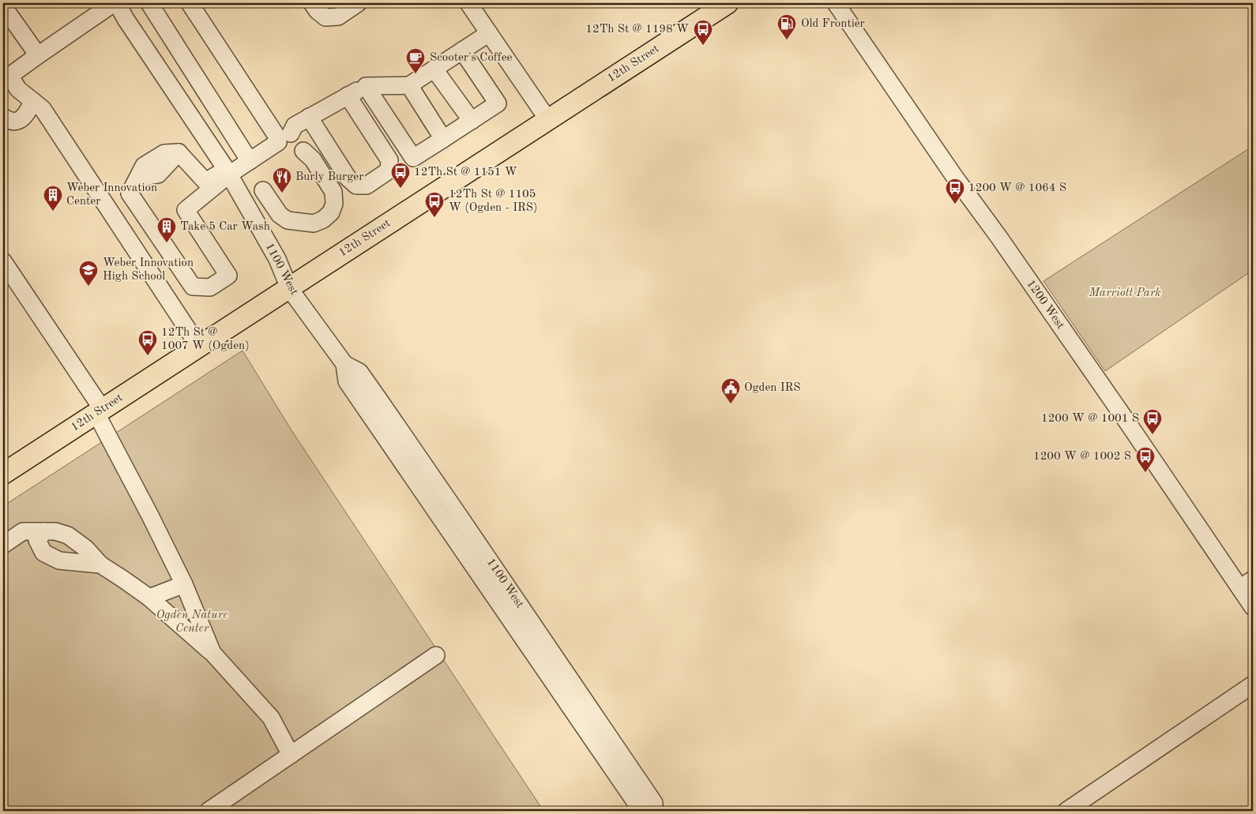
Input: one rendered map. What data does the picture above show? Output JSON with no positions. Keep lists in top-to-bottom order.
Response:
{
  "streets": {
    "main road": ["12th Street"],
    "street": ["1100 West", "1200 West"]
  },
  "crossings": [
    ["12th Street", "1100 West"]
  ],
  "parks": ["Marriott Park", "Ogden Nature Center"],
  "places": {
    "fuel station": ["Old Frontier"],
    "bus stop": [
      "12Th St @ 1198 W",
      "12Th St @ 1151 W",
      "1200 W @ 1064 S",
      "12Th St @ 1105 W (Ogden - IRS)",
      "12Th St @ 1007 W (Ogden)",
      "1200 W @ 1001 S",
      "1200 W @ 1002 S"
    ],
    "cafe": ["Scooter's Coffee"],
    "restaurant": ["Burly Burger"],
    "building": ["Weber Innovation Center", "Take 5 Car Wash"],
    "school or university": ["Weber Innovation High School"],
    "public building": ["Ogden IRS"]
  }
}
